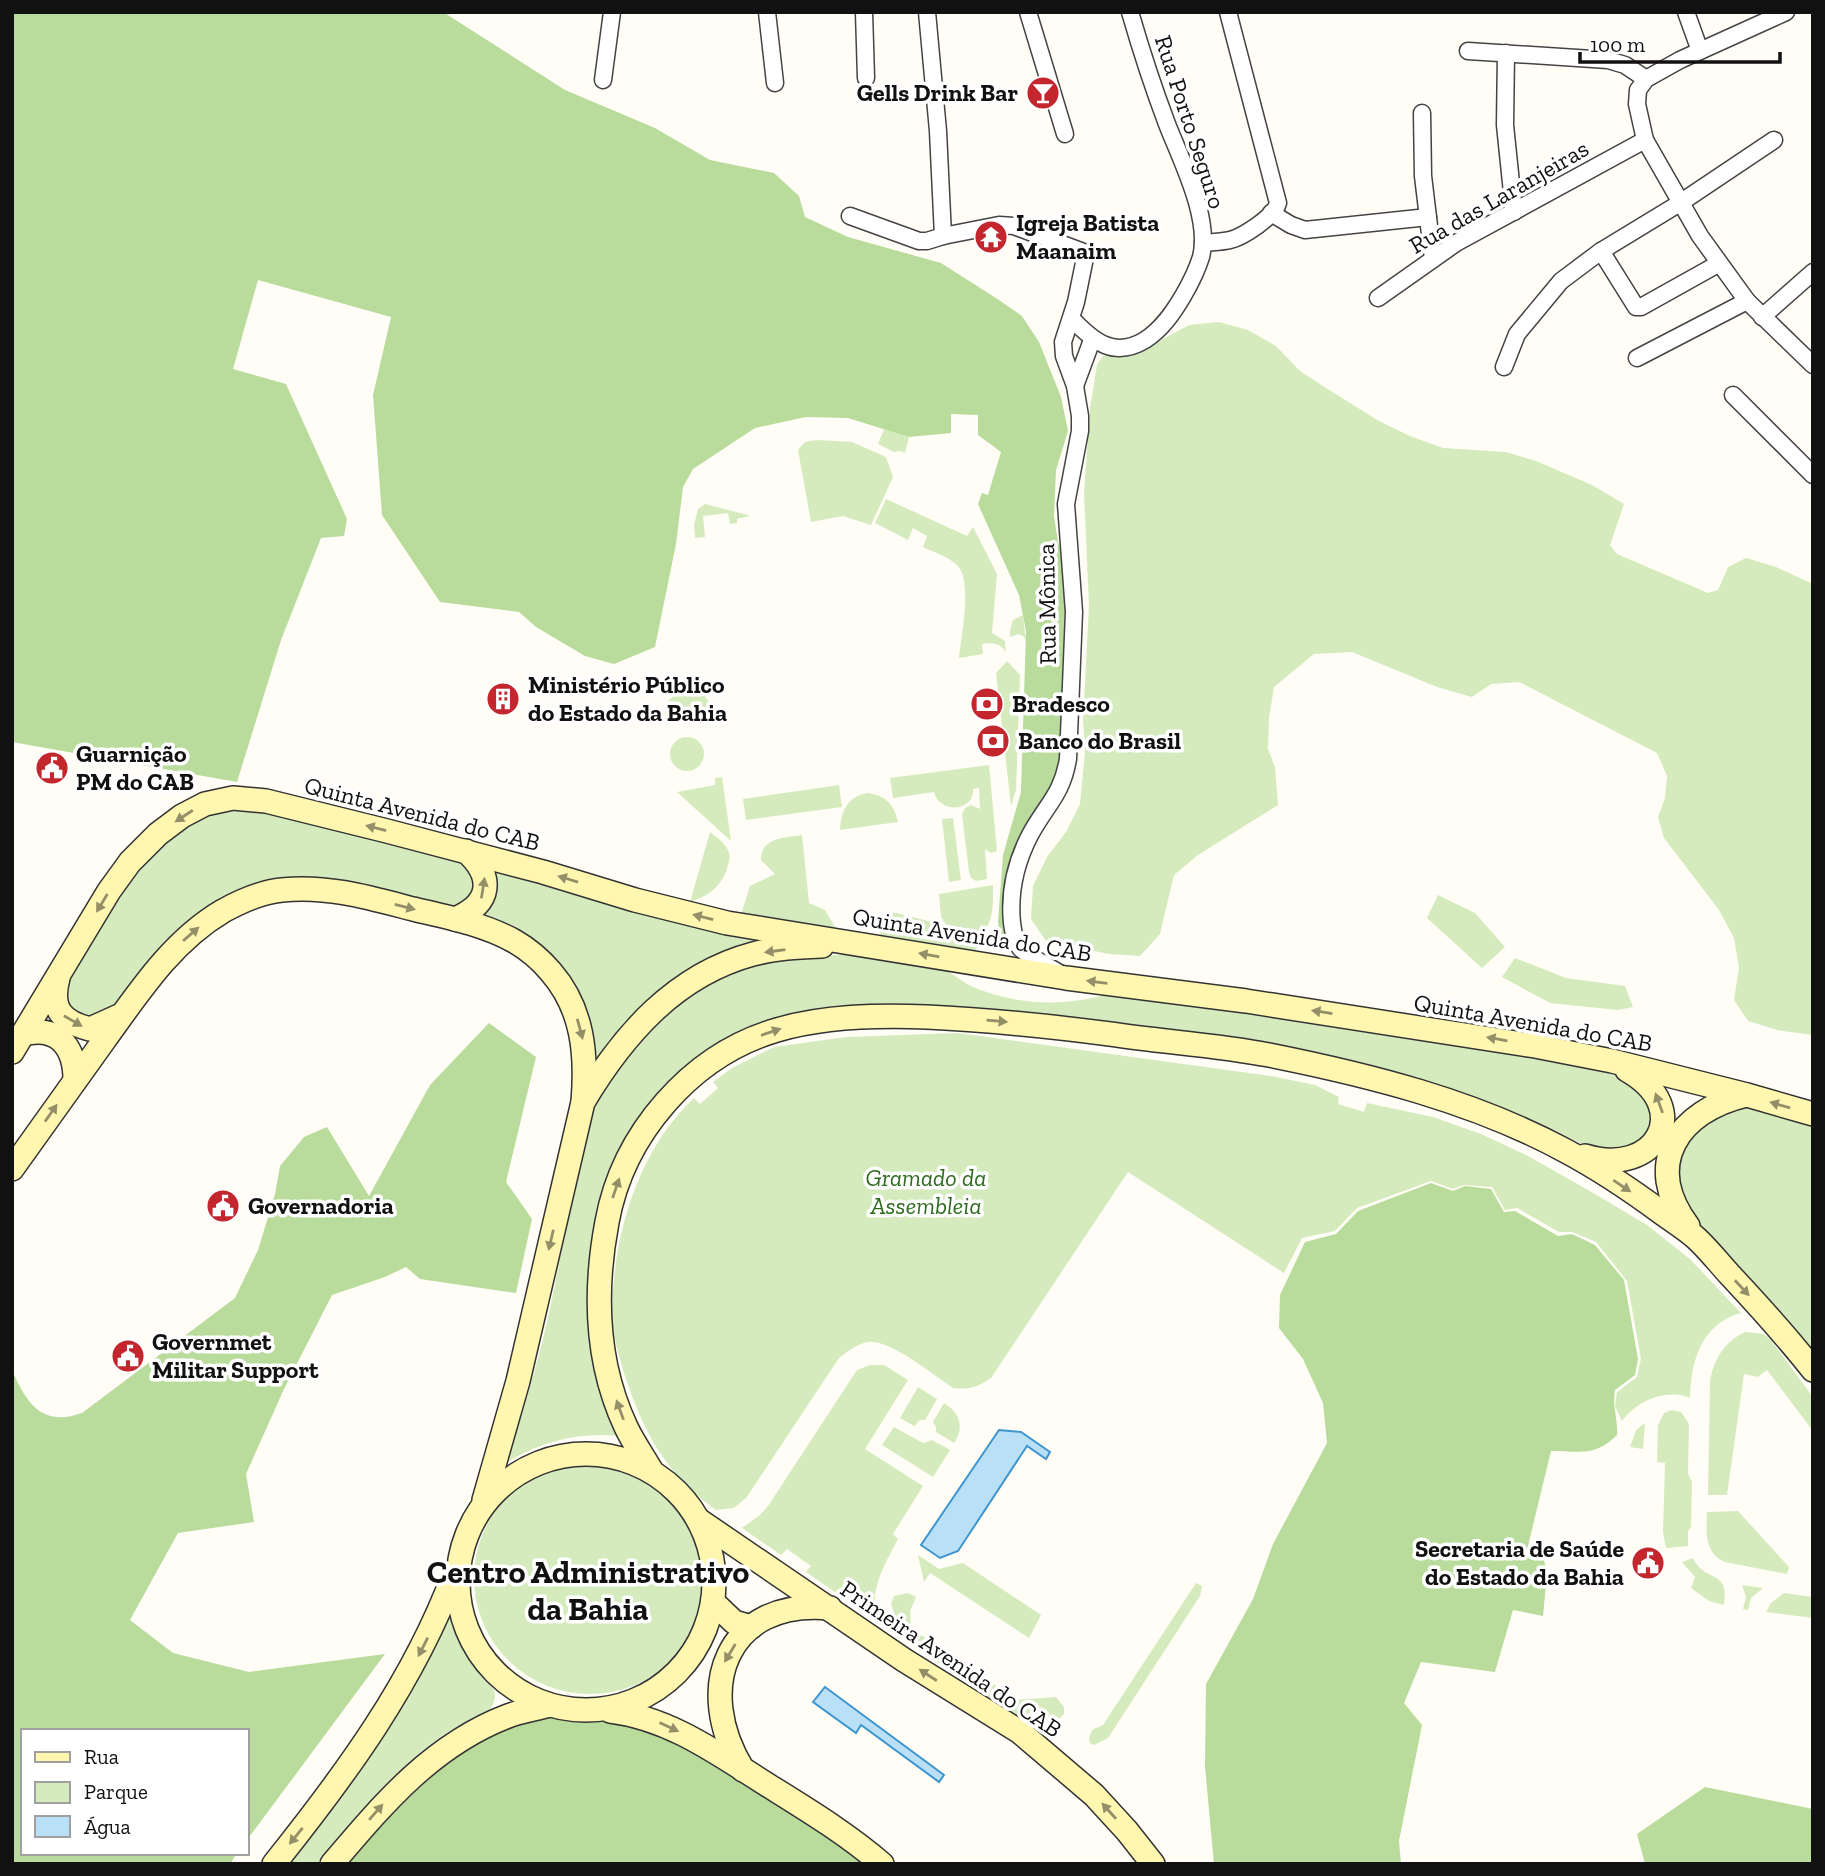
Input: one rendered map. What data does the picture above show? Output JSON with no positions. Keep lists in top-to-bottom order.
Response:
{
  "streets": {
    "main road": ["Quinta Avenida do CAB", "Primeira Avenida do CAB"],
    "street": ["Rua Porto Seguro", "Rua das Laranjeiras", "Rua Mônica"]
  },
  "crossings": [
    ["Rua Mônica", "Quinta Avenida do CAB"]
  ],
  "one_way": ["Quinta Avenida do CAB"],
  "districts": ["Centro Administrativo da Bahia"],
  "parks": ["Gramado da Assembleia"],
  "places": {
    "bar": ["Gells Drink Bar"],
    "temple": ["Igreja Batista Maanaim"],
    "building": ["Ministério Público do Estado da Bahia"],
    "bank": ["Bradesco", "Banco do Brasil"],
    "public building": [
      "Guarnição PM do CAB",
      "Governadoria",
      "Governmet Militar Support",
      "Secretaria de Saúde do Estado da Bahia"
    ]
  },
  "legend": ["Rua", "Parque", "Água"],
  "scale_bar": "100 m"
}
